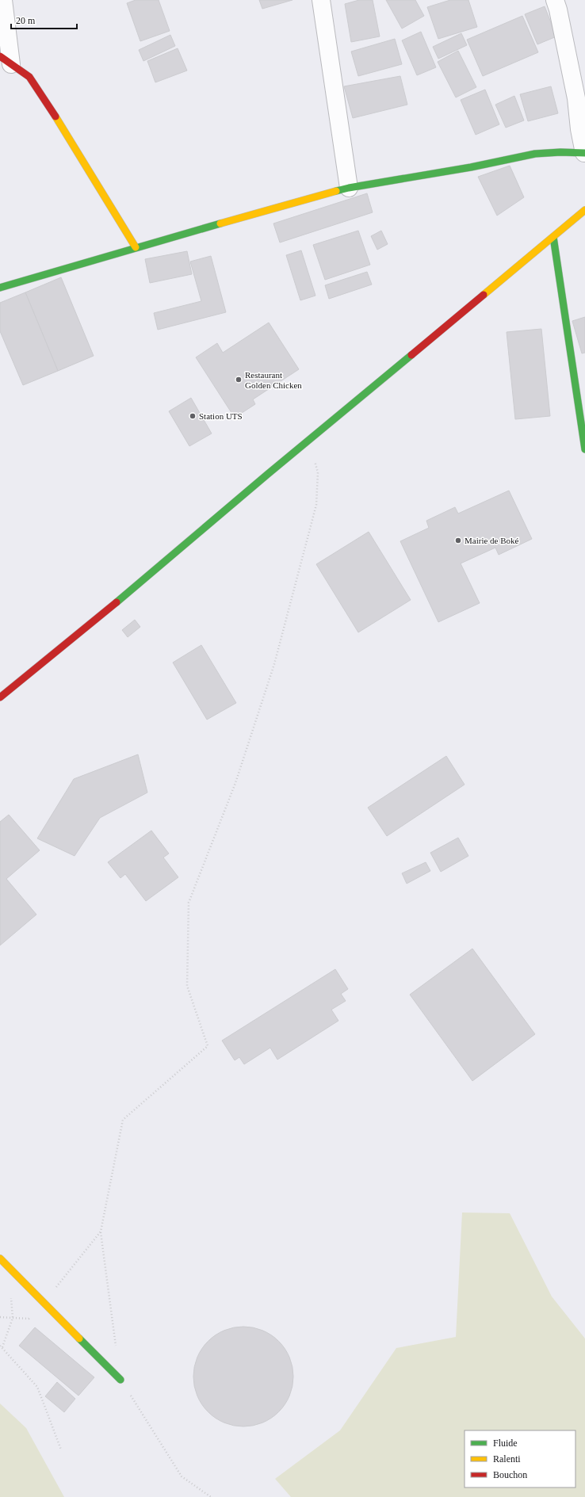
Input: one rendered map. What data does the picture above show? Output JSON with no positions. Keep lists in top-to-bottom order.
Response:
{
  "places": ["Restaurant Golden Chicken", "Station UTS", "Mairie de Boké"],
  "legend": ["Fluide", "Ralenti", "Bouchon"],
  "scale_bar": "20 m"
}
